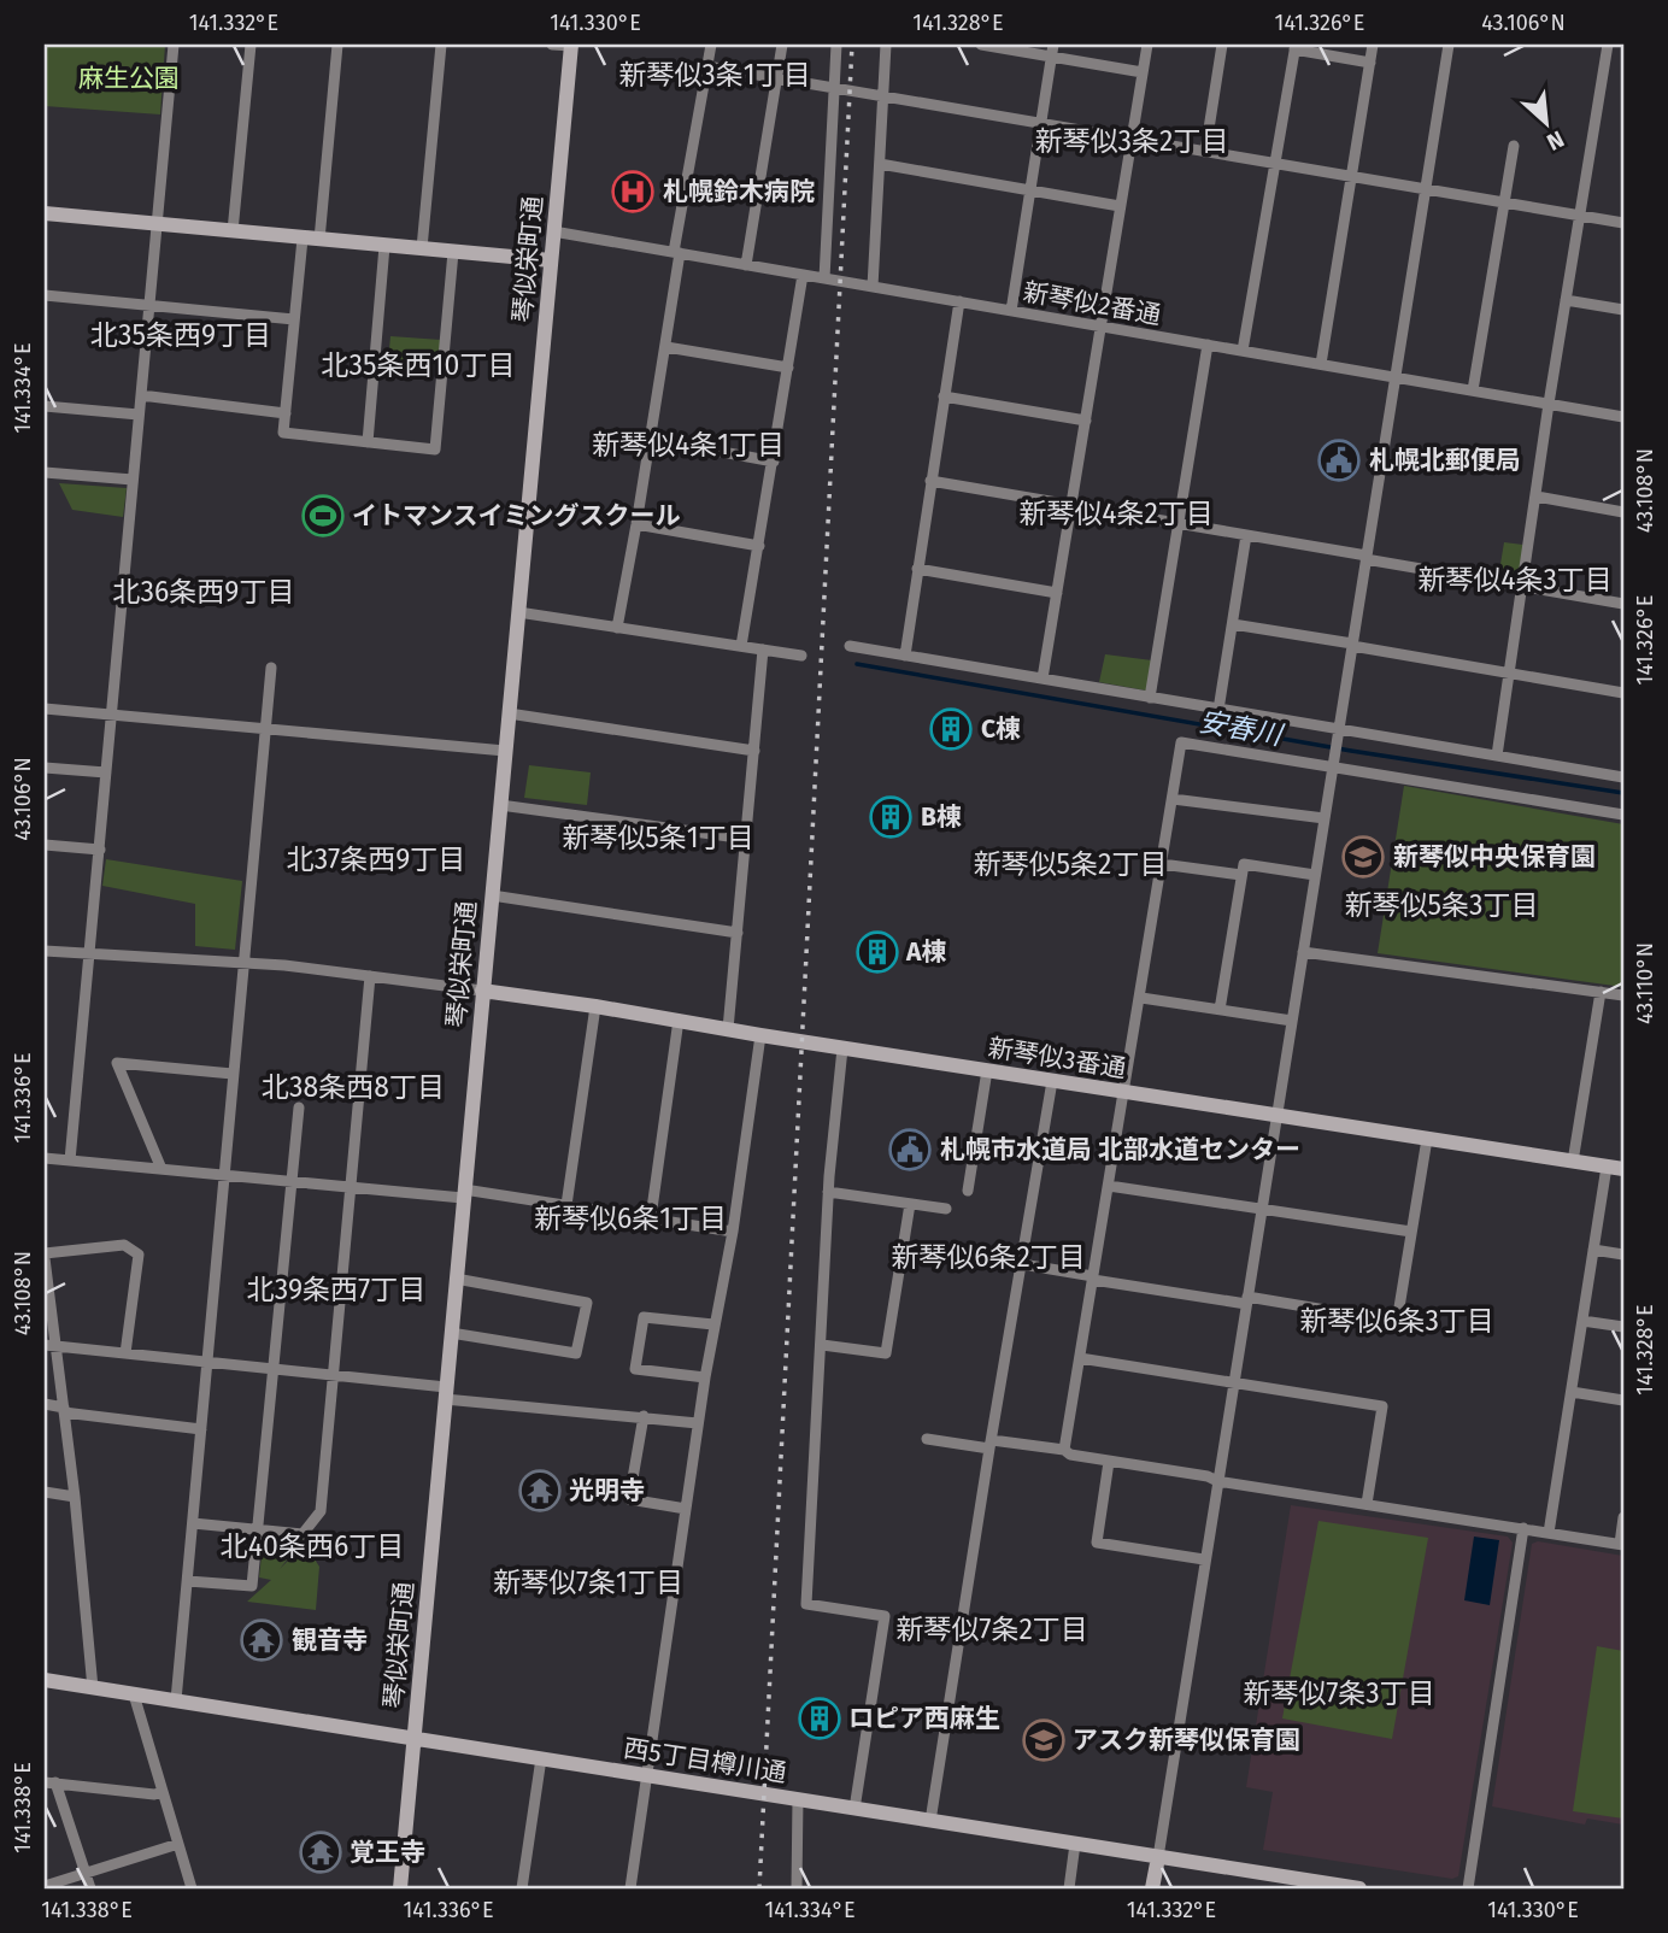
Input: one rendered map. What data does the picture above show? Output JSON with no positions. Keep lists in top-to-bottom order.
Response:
{
  "streets": {
    "main road": ["琴似栄町通", "新琴似3番通", "西5丁目樽川通"],
    "street": ["新琴似2番通"]
  },
  "crossings": [
    ["琴似栄町通", "新琴似2番通"],
    ["琴似栄町通", "新琴似3番通"],
    ["琴似栄町通", "西5丁目樽川通"]
  ],
  "districts": [
    "新琴似3条1丁目",
    "新琴似3条2丁目",
    "北35条西9丁目",
    "北35条西10丁目",
    "新琴似4条1丁目",
    "新琴似4条2丁目",
    "新琴似4条3丁目",
    "北36条西9丁目",
    "新琴似5条1丁目",
    "北37条西9丁目",
    "新琴似5条2丁目",
    "新琴似5条3丁目",
    "北38条西8丁目",
    "新琴似6条1丁目",
    "新琴似6条2丁目",
    "北39条西7丁目",
    "新琴似6条3丁目",
    "北40条西6丁目",
    "新琴似7条1丁目",
    "新琴似7条2丁目",
    "新琴似7条3丁目"
  ],
  "water": ["安春川"],
  "parks": ["麻生公園"],
  "places": {
    "hospital": ["札幌鈴木病院"],
    "public building": ["札幌北郵便局", "札幌市水道局 北部水道センター"],
    "sports": ["イトマンスイミングスクール"],
    "building": [
      "C棟",
      "B棟",
      "A棟",
      "ロピア西麻生"
    ],
    "school or university": ["新琴似中央保育園", "アスク新琴似保育園"],
    "temple": ["光明寺", "観音寺", "覚王寺"]
  },
  "north": "bottom right",
  "coordinates": [
    "141.332°E",
    "141.330°E",
    "141.328°E",
    "141.326°E",
    "43.106°N",
    "141.334°E",
    "43.108°N",
    "43.110°N",
    "141.336°E",
    "141.338°E"
  ]
}
